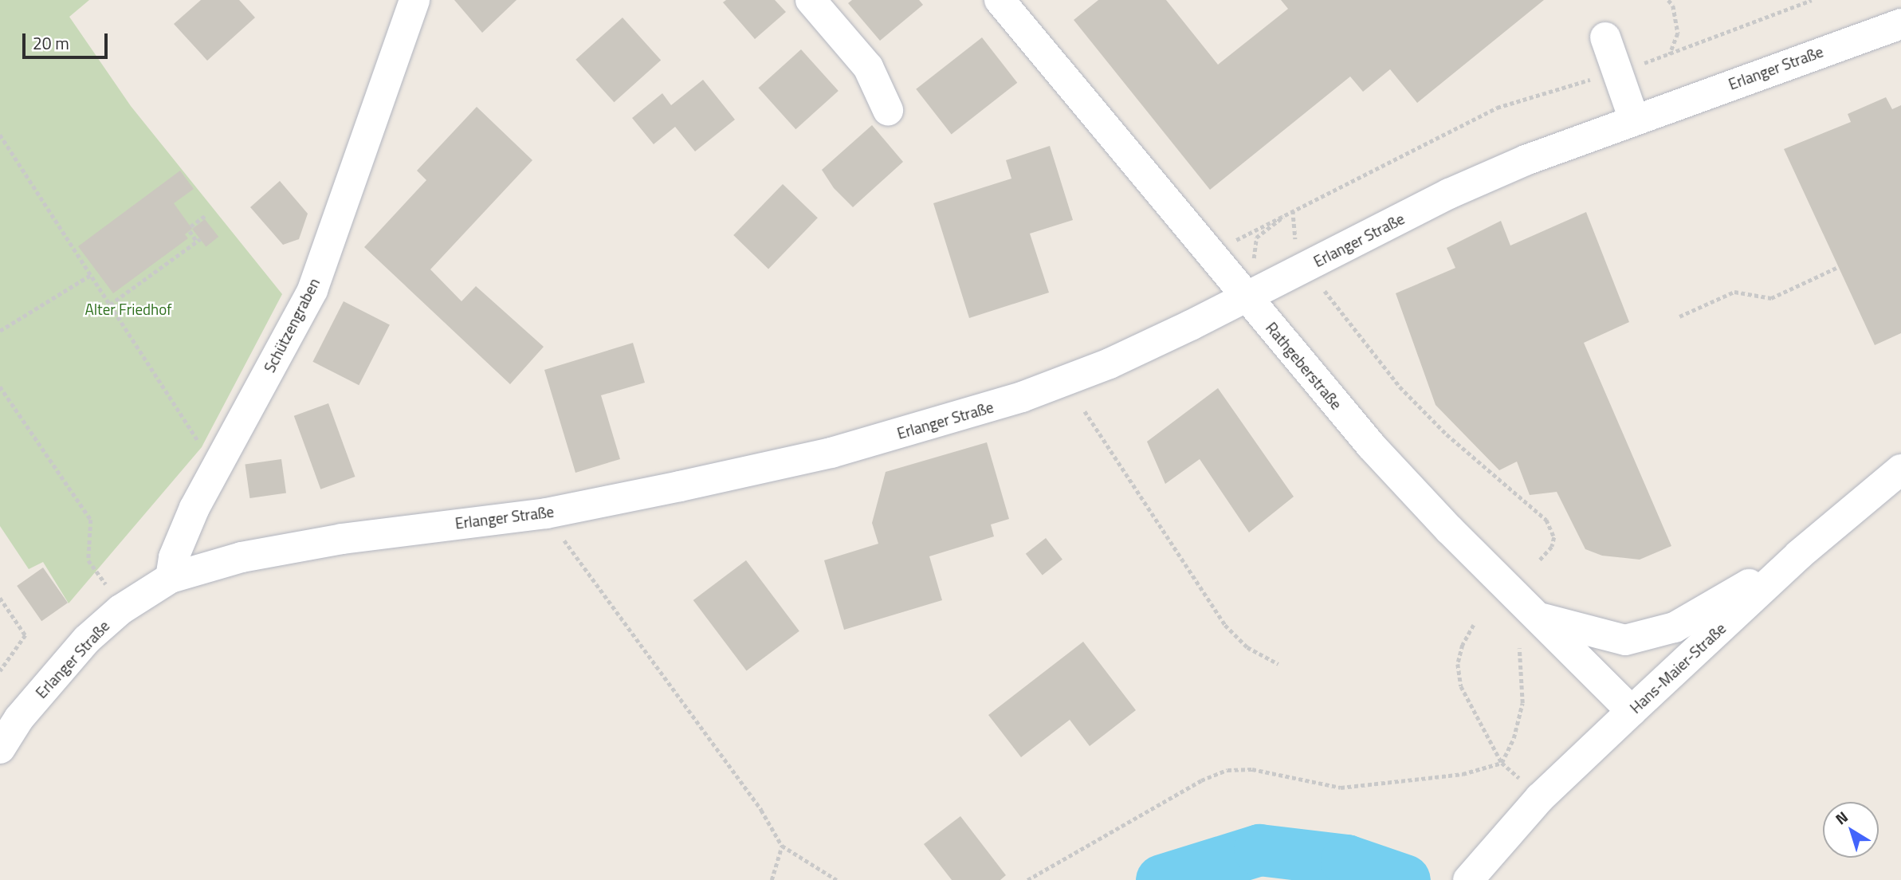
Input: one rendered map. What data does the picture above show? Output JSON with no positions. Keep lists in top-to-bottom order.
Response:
{
  "streets": {
    "street": [
      "Erlanger Straße",
      "Schützengraben",
      "Rathgeberstraße",
      "Hans-Maier-Straße"
    ]
  },
  "crossings": [
    ["Erlanger Straße", "Schützengraben"],
    ["Erlanger Straße", "Rathgeberstraße"],
    ["Rathgeberstraße", "Hans-Maier-Straße"]
  ],
  "parks": ["Alter Friedhof"],
  "scale_bar": "20 m",
  "north": "top left"
}
